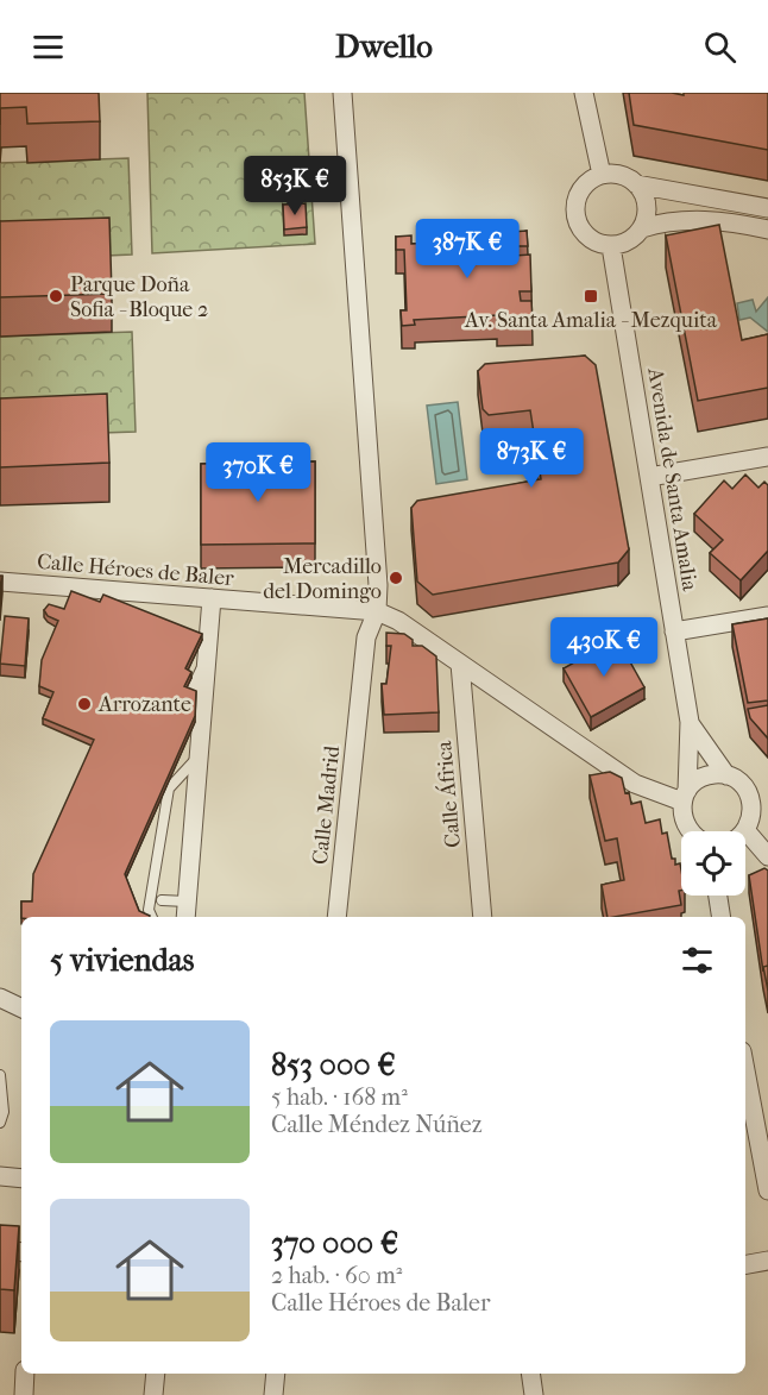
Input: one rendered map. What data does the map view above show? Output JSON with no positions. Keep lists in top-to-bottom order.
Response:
{
  "streets": {
    "street": [
      "Avenida de Santa Amalia",
      "Calle Héroes de Baler",
      "Calle África",
      "Calle Madrid"
    ]
  },
  "crossings": [
    ["Avenida de Santa Amalia", "Calle Héroes de Baler"],
    ["Calle Héroes de Baler", "Calle África"],
    ["Calle Héroes de Baler", "Calle Madrid"]
  ],
  "places": {
    "other": ["Parque Doña Sofia - Bloque 2", "Mercadillo del Domingo", "Arrozante"],
    "transit": ["Av. Santa Amalia - Mezquita"]
  },
  "page": {
    "header": "Dwello",
    "price": [
      "853K €",
      "387K €",
      "873K €",
      "370K €",
      "430K €"
    ],
    "heading": "5 viviendas",
    "list": [
      {
        "name": "853 000 €",
        "note": "5 hab. · 168 m² · Calle Méndez Núñez"
      },
      {
        "name": "370 000 €",
        "note": "2 hab. · 60 m² · Calle Héroes de Baler"
      }
    ]
  }
}
